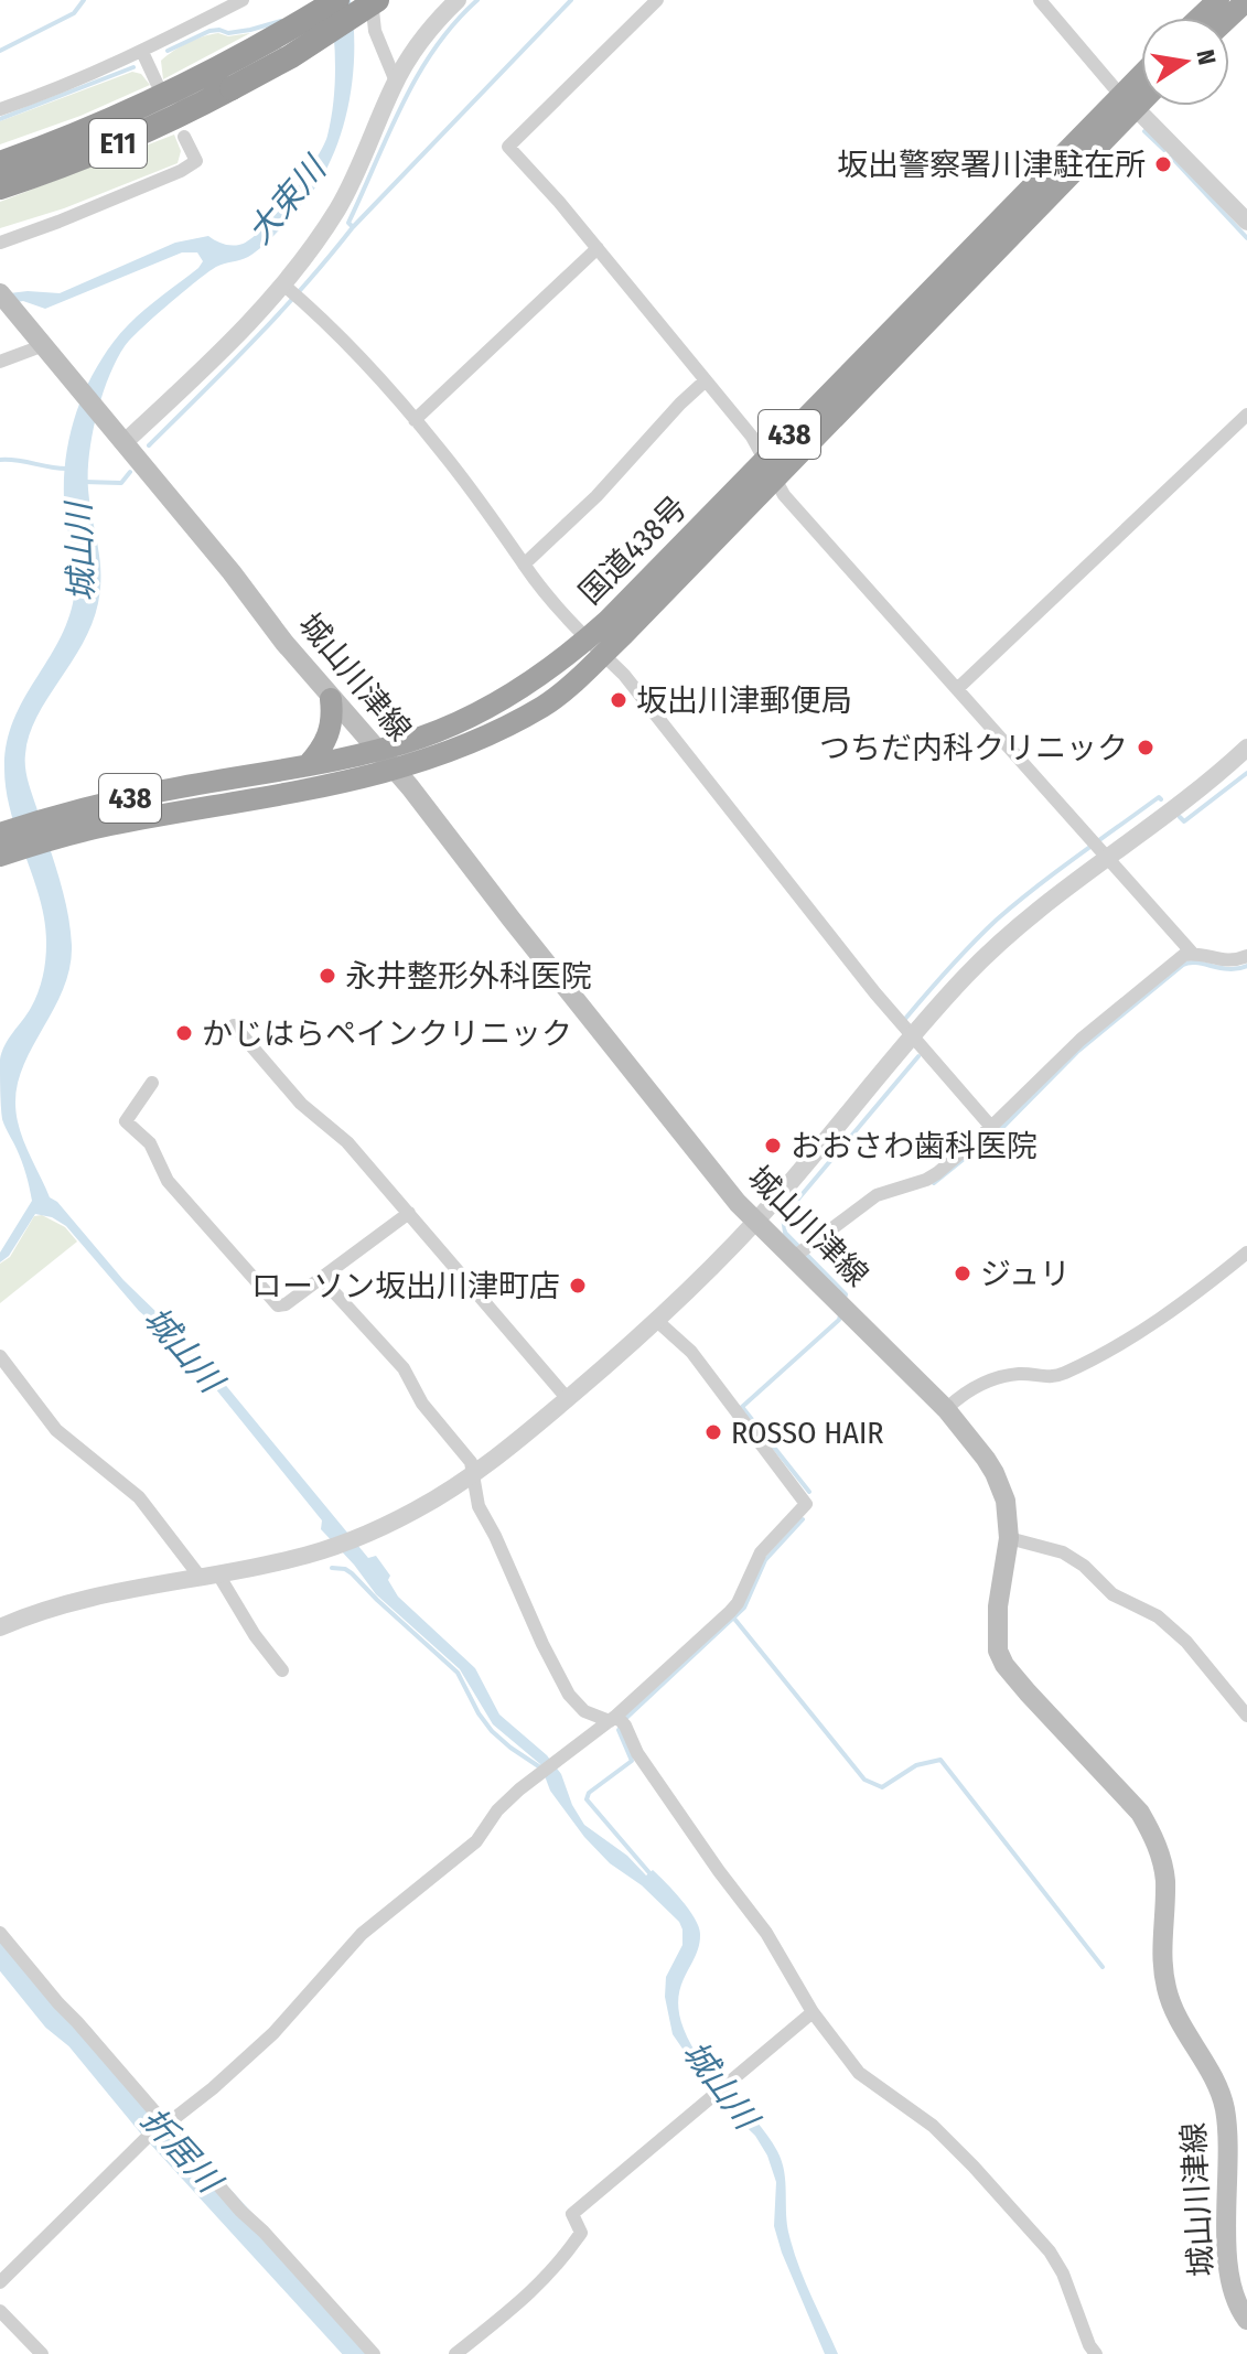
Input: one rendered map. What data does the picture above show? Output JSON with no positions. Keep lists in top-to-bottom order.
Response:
{
  "streets": {
    "highway": ["E11", "438", "国道438号"],
    "main road": ["城山川津線"]
  },
  "crossings": [
    ["国道438号", "城山川津線"]
  ],
  "water": ["大束川", "城山川", "折居川"],
  "places": [
    "坂出警察署川津駐在所",
    "坂出川津郵便局",
    "つちだ内科クリニック",
    "永井整形外科医院",
    "かじはらペインクリニック",
    "おおさわ歯科医院",
    "ジュリ",
    "ローソン坂出川津町店",
    "ROSSO HAIR"
  ],
  "north": "right"
}
